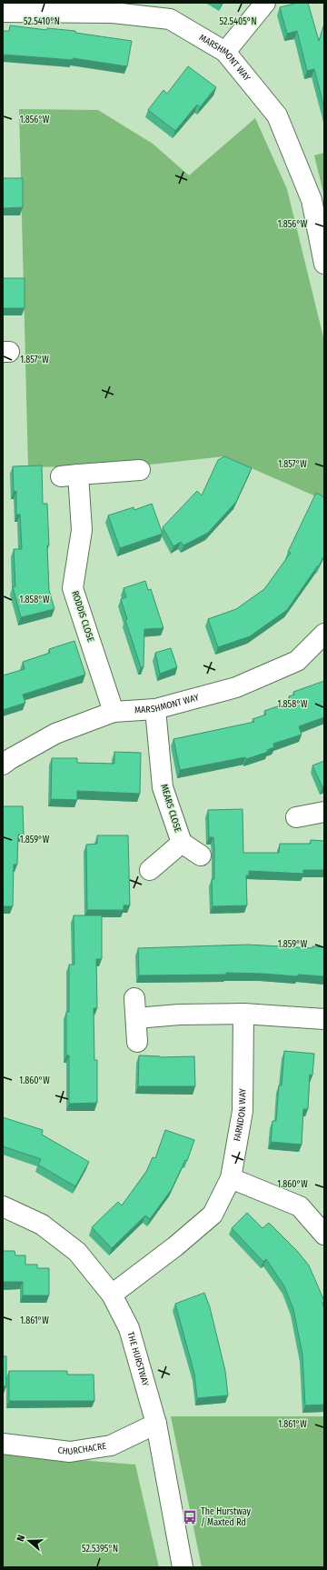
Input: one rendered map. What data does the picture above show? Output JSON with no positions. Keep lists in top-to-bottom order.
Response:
{
  "streets": {
    "street": [
      "MARSHMONT WAY",
      "RODDIS CLOSE",
      "MEARS CLOSE",
      "FARNDON WAY",
      "THE HURSTWAY",
      "CHURCHACRE"
    ]
  },
  "crossings": [
    ["MARSHMONT WAY", "RODDIS CLOSE"],
    ["MARSHMONT WAY", "MEARS CLOSE"],
    ["FARNDON WAY", "THE HURSTWAY"],
    ["THE HURSTWAY", "CHURCHACRE"]
  ],
  "places": {
    "bus stop": ["The Hurstway / Maxted Rd"]
  },
  "north": "left",
  "coordinates": [
    "52.5410°N",
    "52.5405°N",
    "1.856°W",
    "1.857°W",
    "1.858°W",
    "1.859°W",
    "1.860°W",
    "1.861°W",
    "52.5395°N"
  ]
}
